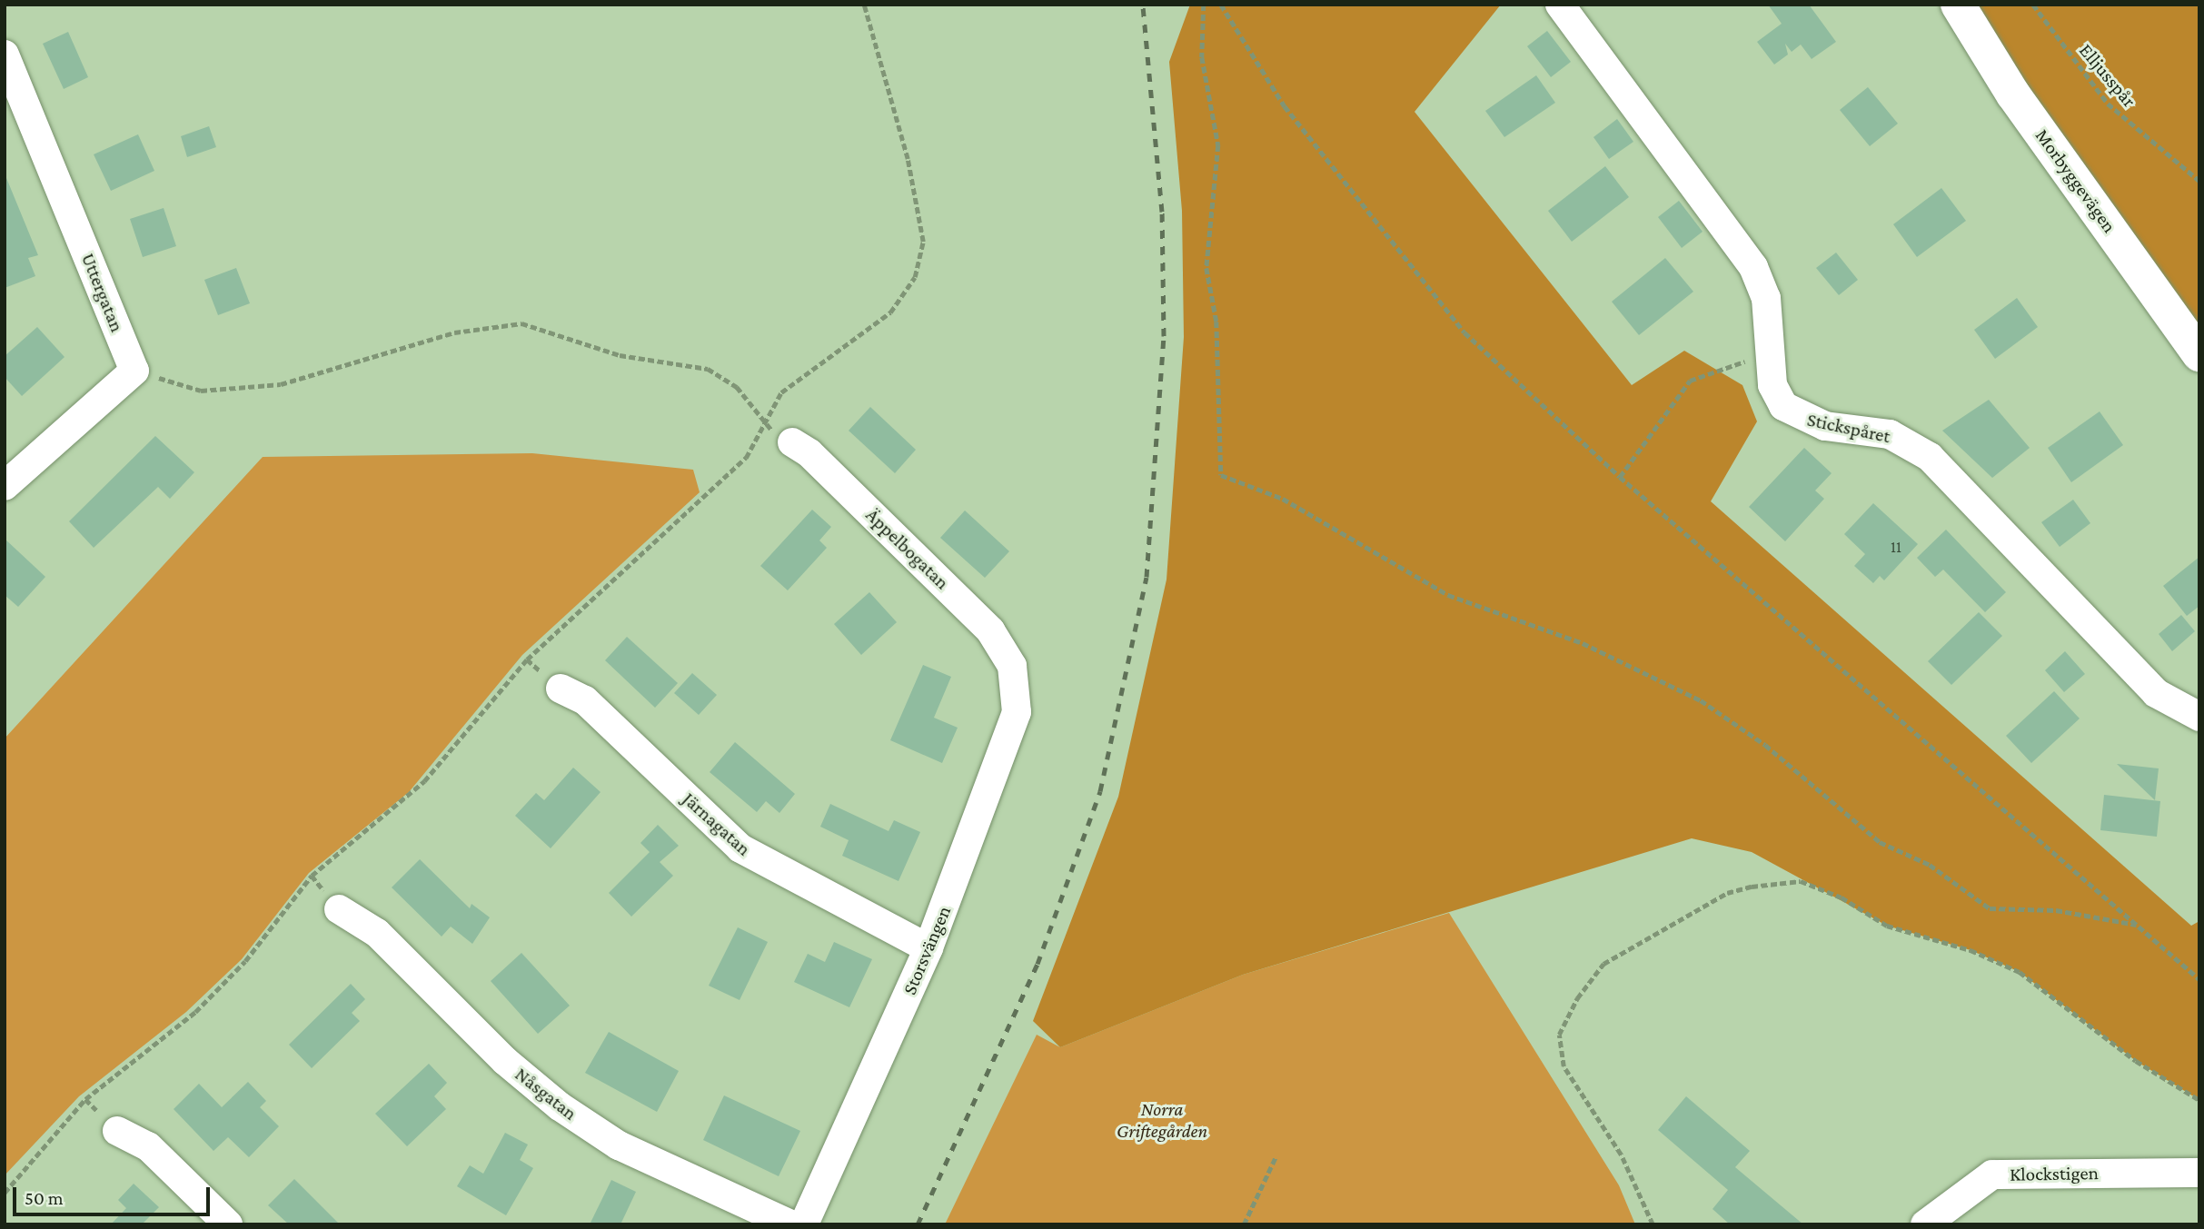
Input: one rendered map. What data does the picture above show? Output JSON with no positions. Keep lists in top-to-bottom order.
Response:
{
  "streets": {
    "street": [
      "Morbyggevägen",
      "Uttergatan",
      "Stickspåret",
      "Äppelbogatan",
      "Järnagatan",
      "Storsvängen",
      "Nåsgatan",
      "Klockstigen"
    ],
    "path": ["Elljusspår"]
  },
  "crossings": [
    ["Äppelbogatan", "Storsvängen"],
    ["Järnagatan", "Storsvängen"]
  ],
  "parks": ["Norra Griftegården"],
  "house_numbers": ["11"],
  "scale_bar": "50 m"
}
